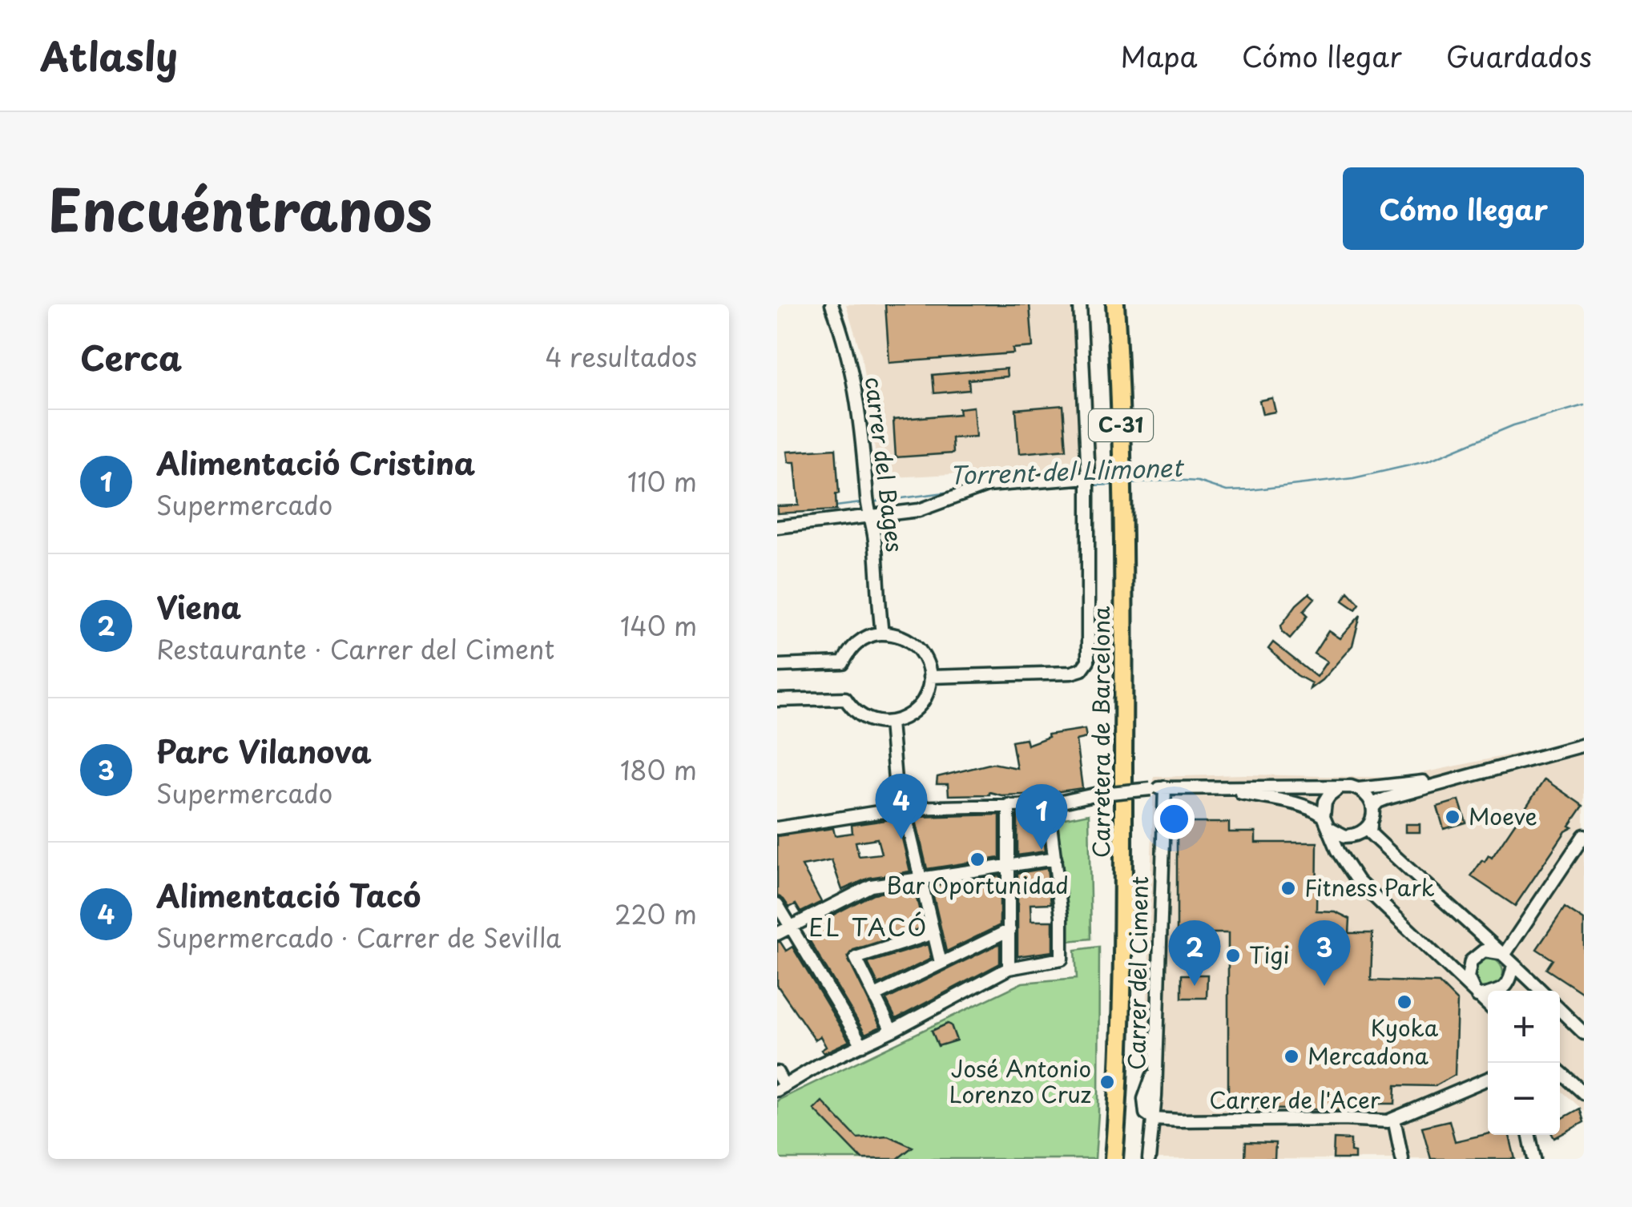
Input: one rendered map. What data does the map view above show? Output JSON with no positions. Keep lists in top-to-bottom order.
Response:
{
  "streets": {
    "highway": ["C-31", "Carretera de Barcelona"],
    "street": ["carrer del Bages", "Carrer del Ciment", "Carrer de l'Acer"]
  },
  "crossings": [
    ["Carrer del Ciment", "Carrer de l'Acer"]
  ],
  "districts": ["EL TACÓ"],
  "water": ["Torrent del Llimonet"],
  "places": [
    "Moeve",
    "Bar Oportunidad",
    "Fitness Park",
    "Tigi",
    "Kyoka",
    "Mercadona",
    "José Antonio Lorenzo Cruz"
  ],
  "page": {
    "header": "Atlasly",
    "nav": ["Mapa", "Cómo llegar", "Guardados"],
    "title": "Encuéntranos",
    "buttons": "Cómo llegar",
    "heading": ["Cerca", "4 resultados"],
    "list": [
      {
        "mark": "1",
        "name": "Alimentació Cristina",
        "note": "Supermercado",
        "value": "110 m"
      },
      {
        "mark": "2",
        "name": "Viena",
        "note": "Restaurante · Carrer del Ciment",
        "value": "140 m"
      },
      {
        "mark": "3",
        "name": "Parc Vilanova",
        "note": "Supermercado",
        "value": "180 m"
      },
      {
        "mark": "4",
        "name": "Alimentació Tacó",
        "note": "Supermercado · Carrer de Sevilla",
        "value": "220 m"
      }
    ],
    "pins": [
      "4",
      "1",
      "2",
      "3"
    ],
    "map_buttons": ["+", "−"]
  }
}
